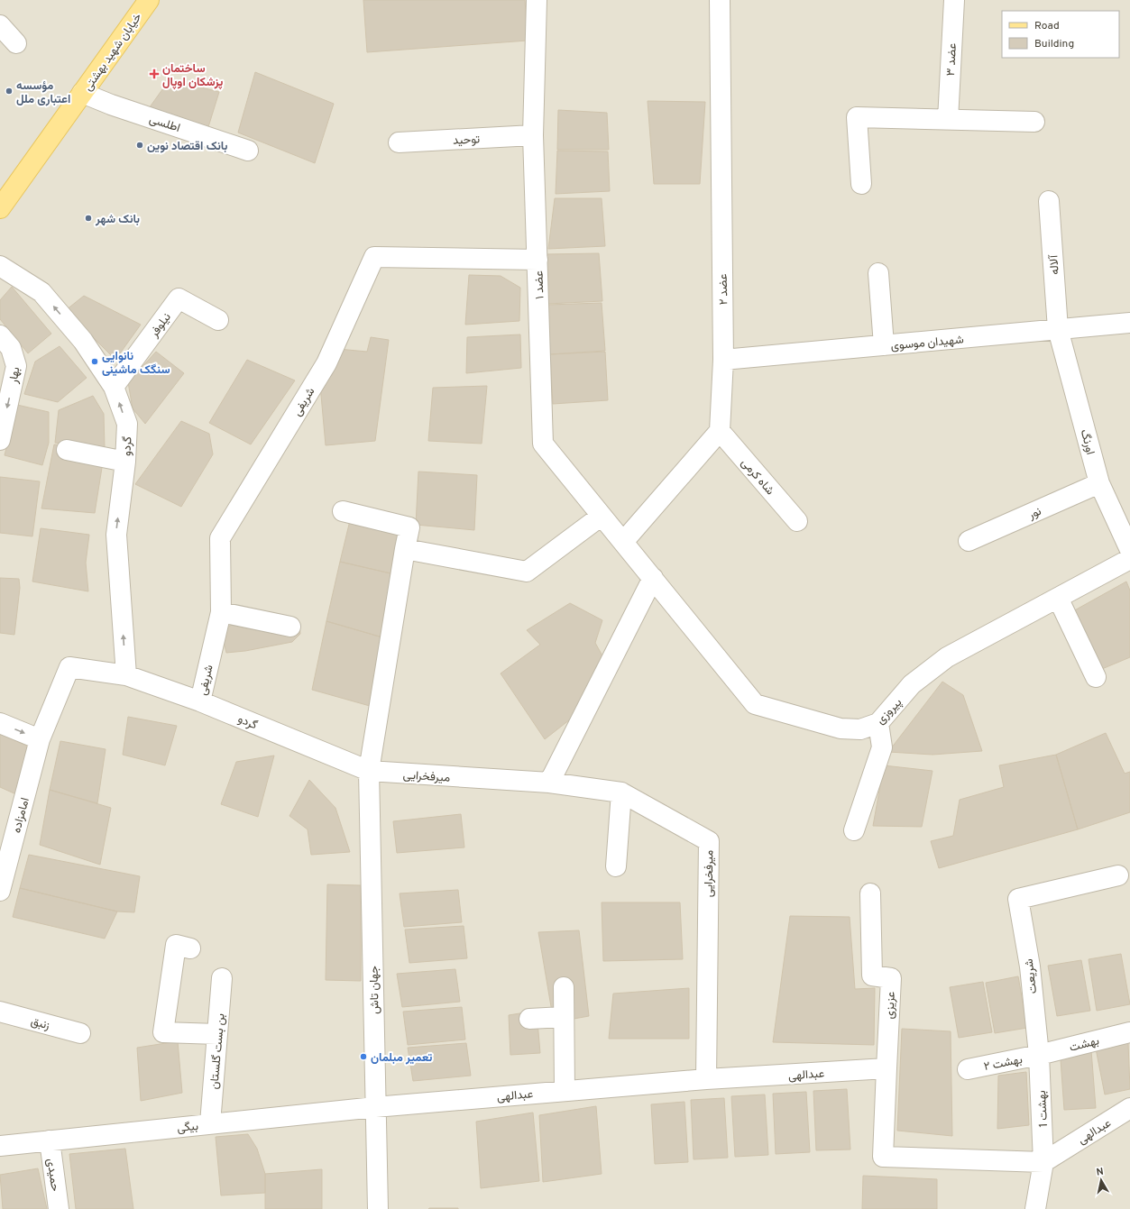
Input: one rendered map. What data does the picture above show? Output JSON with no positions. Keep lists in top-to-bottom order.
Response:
{
  "streets": {
    "main road": ["خیابان شهید بهشتی"],
    "street": [
      "عضد ۳",
      "اطلسی",
      "توحید",
      "آلاله",
      "عضد ۱",
      "عضد ۲",
      "نیلوفر",
      "شهیدان موسوی",
      "بهار",
      "شریفی",
      "اورنگ",
      "گردو",
      "شاه کرمی",
      "نور",
      "پیروزی",
      "میرفخرایی",
      "امامزاده",
      "شریعت",
      "جهان تاش",
      "عزیزی",
      "زنبق",
      "بهشت",
      "بن بست گلستان",
      "بهشت ۲",
      "عبدالهی",
      "بهشت 1",
      "بیگی",
      "حمیدی"
    ]
  },
  "crossings": [
    ["خیابان شهید بهشتی", "اطلسی"],
    ["توحید", "عضد ۱"],
    ["آلاله", "شهیدان موسوی"],
    ["آلاله", "اورنگ"],
    ["عضد ۱", "شریفی"],
    ["عضد ۱", "پیروزی"],
    ["عضد ۲", "شهیدان موسوی"],
    ["عضد ۲", "شاه کرمی"],
    ["نیلوفر", "گردو"],
    ["شهیدان موسوی", "اورنگ"],
    ["شریفی", "گردو"],
    ["اورنگ", "نور"],
    ["گردو", "میرفخرایی"],
    ["گردو", "امامزاده"],
    ["گردو", "جهان تاش"],
    ["میرفخرایی", "جهان تاش"],
    ["میرفخرایی", "عبدالهی"],
    ["شریعت", "بهشت"],
    ["شریعت", "بهشت ۲"],
    ["شریعت", "بهشت 1"],
    ["جهان تاش", "عبدالهی"],
    ["جهان تاش", "بیگی"],
    ["عزیزی", "عبدالهی"],
    ["بهشت", "بهشت ۲"],
    ["بهشت", "بهشت 1"],
    ["بن بست گلستان", "بیگی"],
    ["بهشت ۲", "بهشت 1"],
    ["عبدالهی", "بهشت 1"],
    ["عبدالهی", "بیگی"],
    ["بیگی", "حمیدی"]
  ],
  "one_way": ["بهار", "گردو"],
  "places": {
    "health": ["ساختمان پزشکان اوپال"],
    "other": [
      "مؤسسه اعتباری ملل",
      "بانک اقتصاد نوین",
      "بانک شهر",
      "نانوایی سنگک ماشینی",
      "تعمیر مبلمان"
    ]
  },
  "legend": ["Road", "Building"],
  "north": "top"
}
